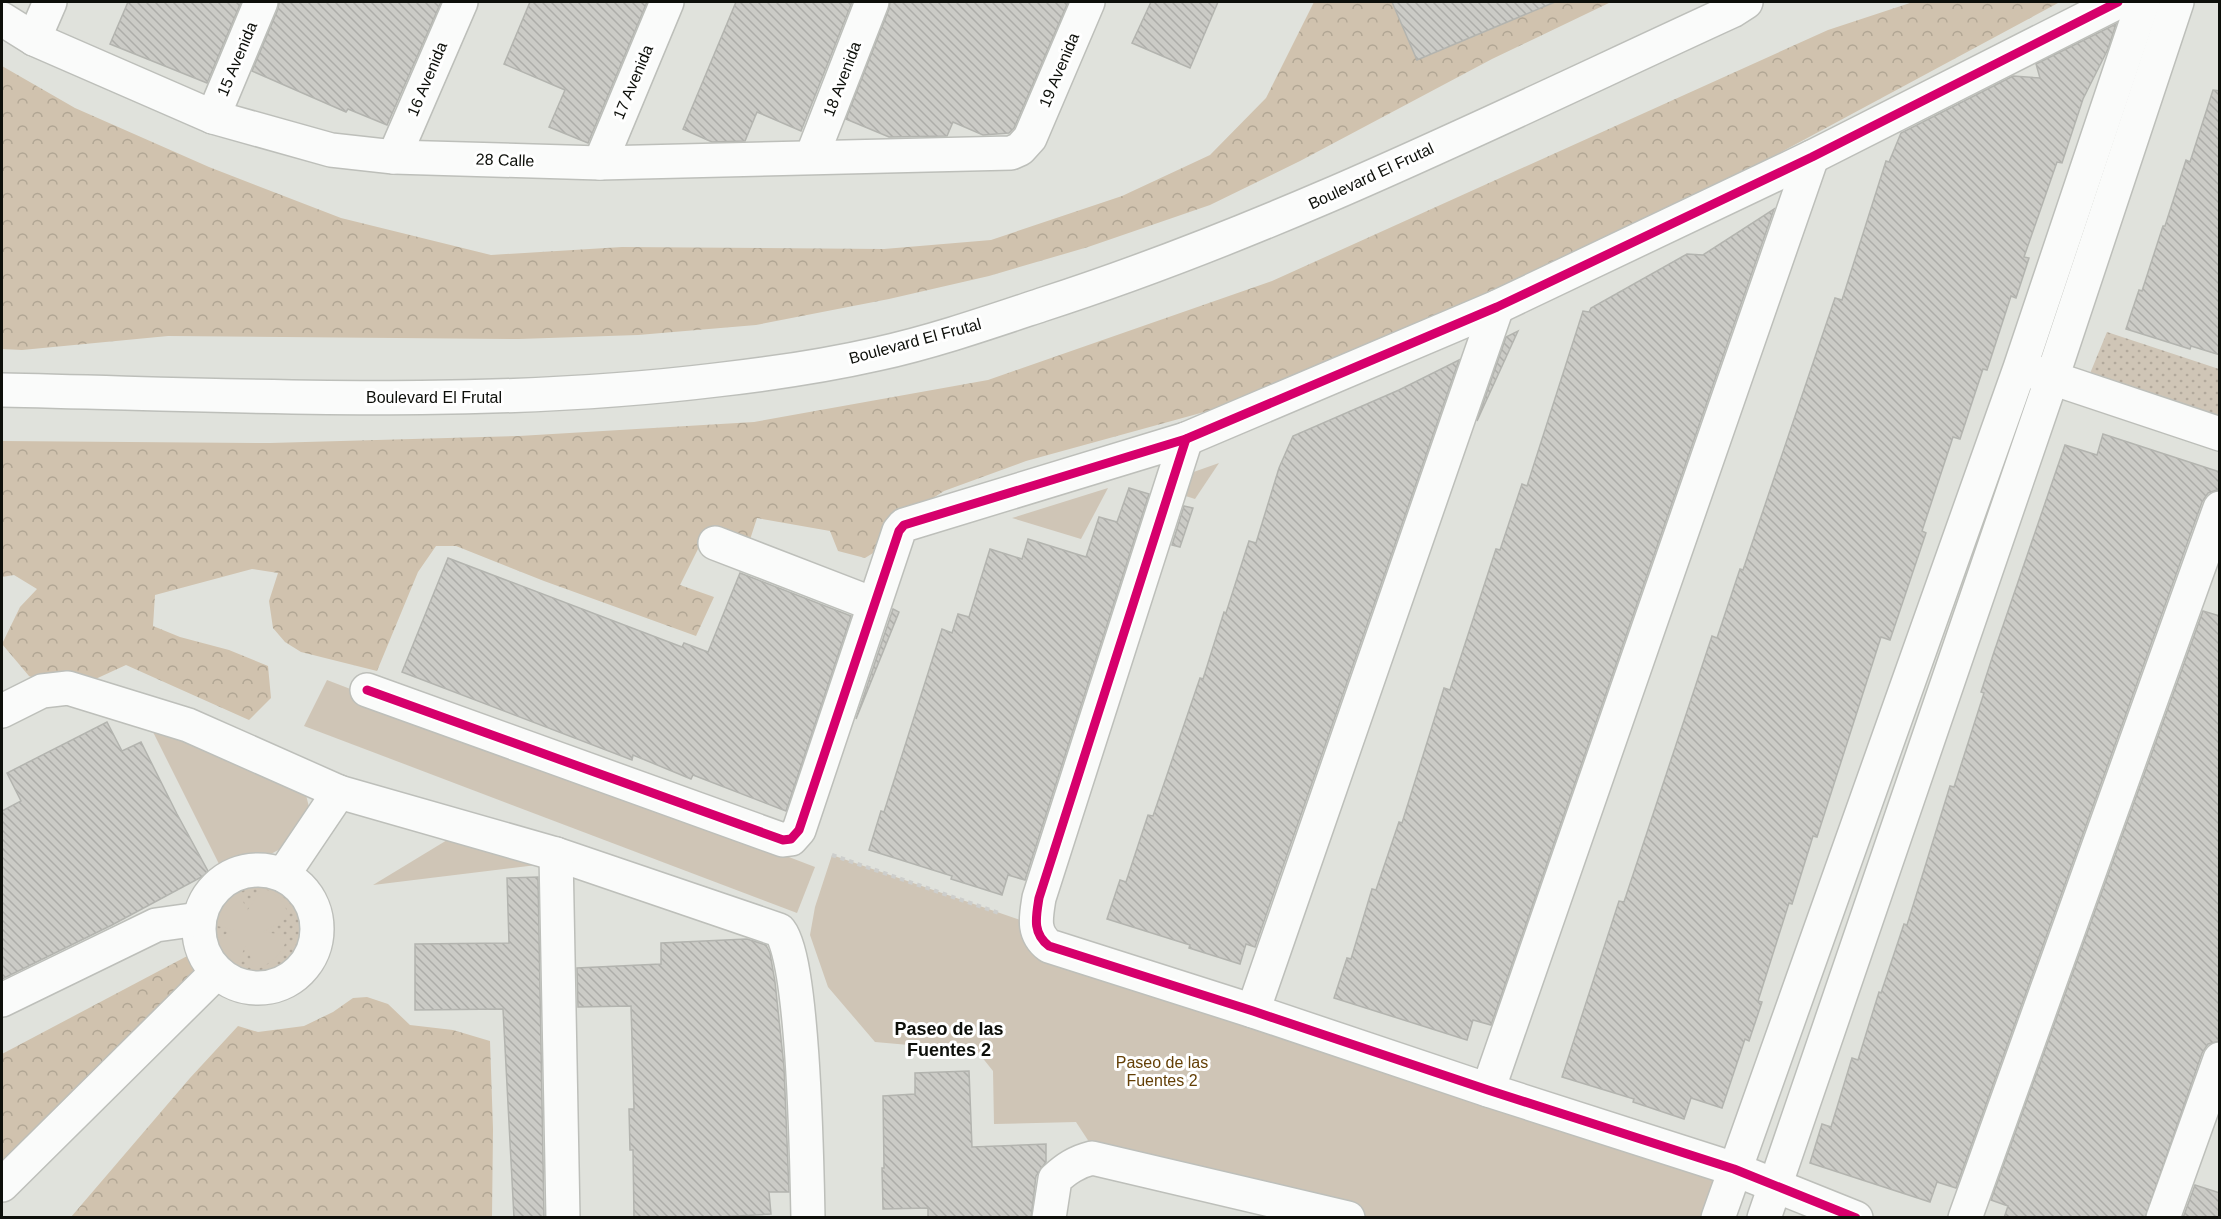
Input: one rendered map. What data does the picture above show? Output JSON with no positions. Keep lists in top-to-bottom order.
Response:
{
  "streets": {
    "street": [
      "15 Avenida",
      "19 Avenida",
      "16 Avenida",
      "18 Avenida",
      "17 Avenida",
      "28 Calle",
      "Boulevard El Frutal"
    ]
  },
  "crossings": [
    ["15 Avenida", "28 Calle"],
    ["19 Avenida", "28 Calle"],
    ["16 Avenida", "28 Calle"],
    ["18 Avenida", "28 Calle"],
    ["17 Avenida", "28 Calle"]
  ],
  "districts": ["Paseo de las Fuentes 2"],
  "parks": ["Paseo de las Fuentes 2"]
}
